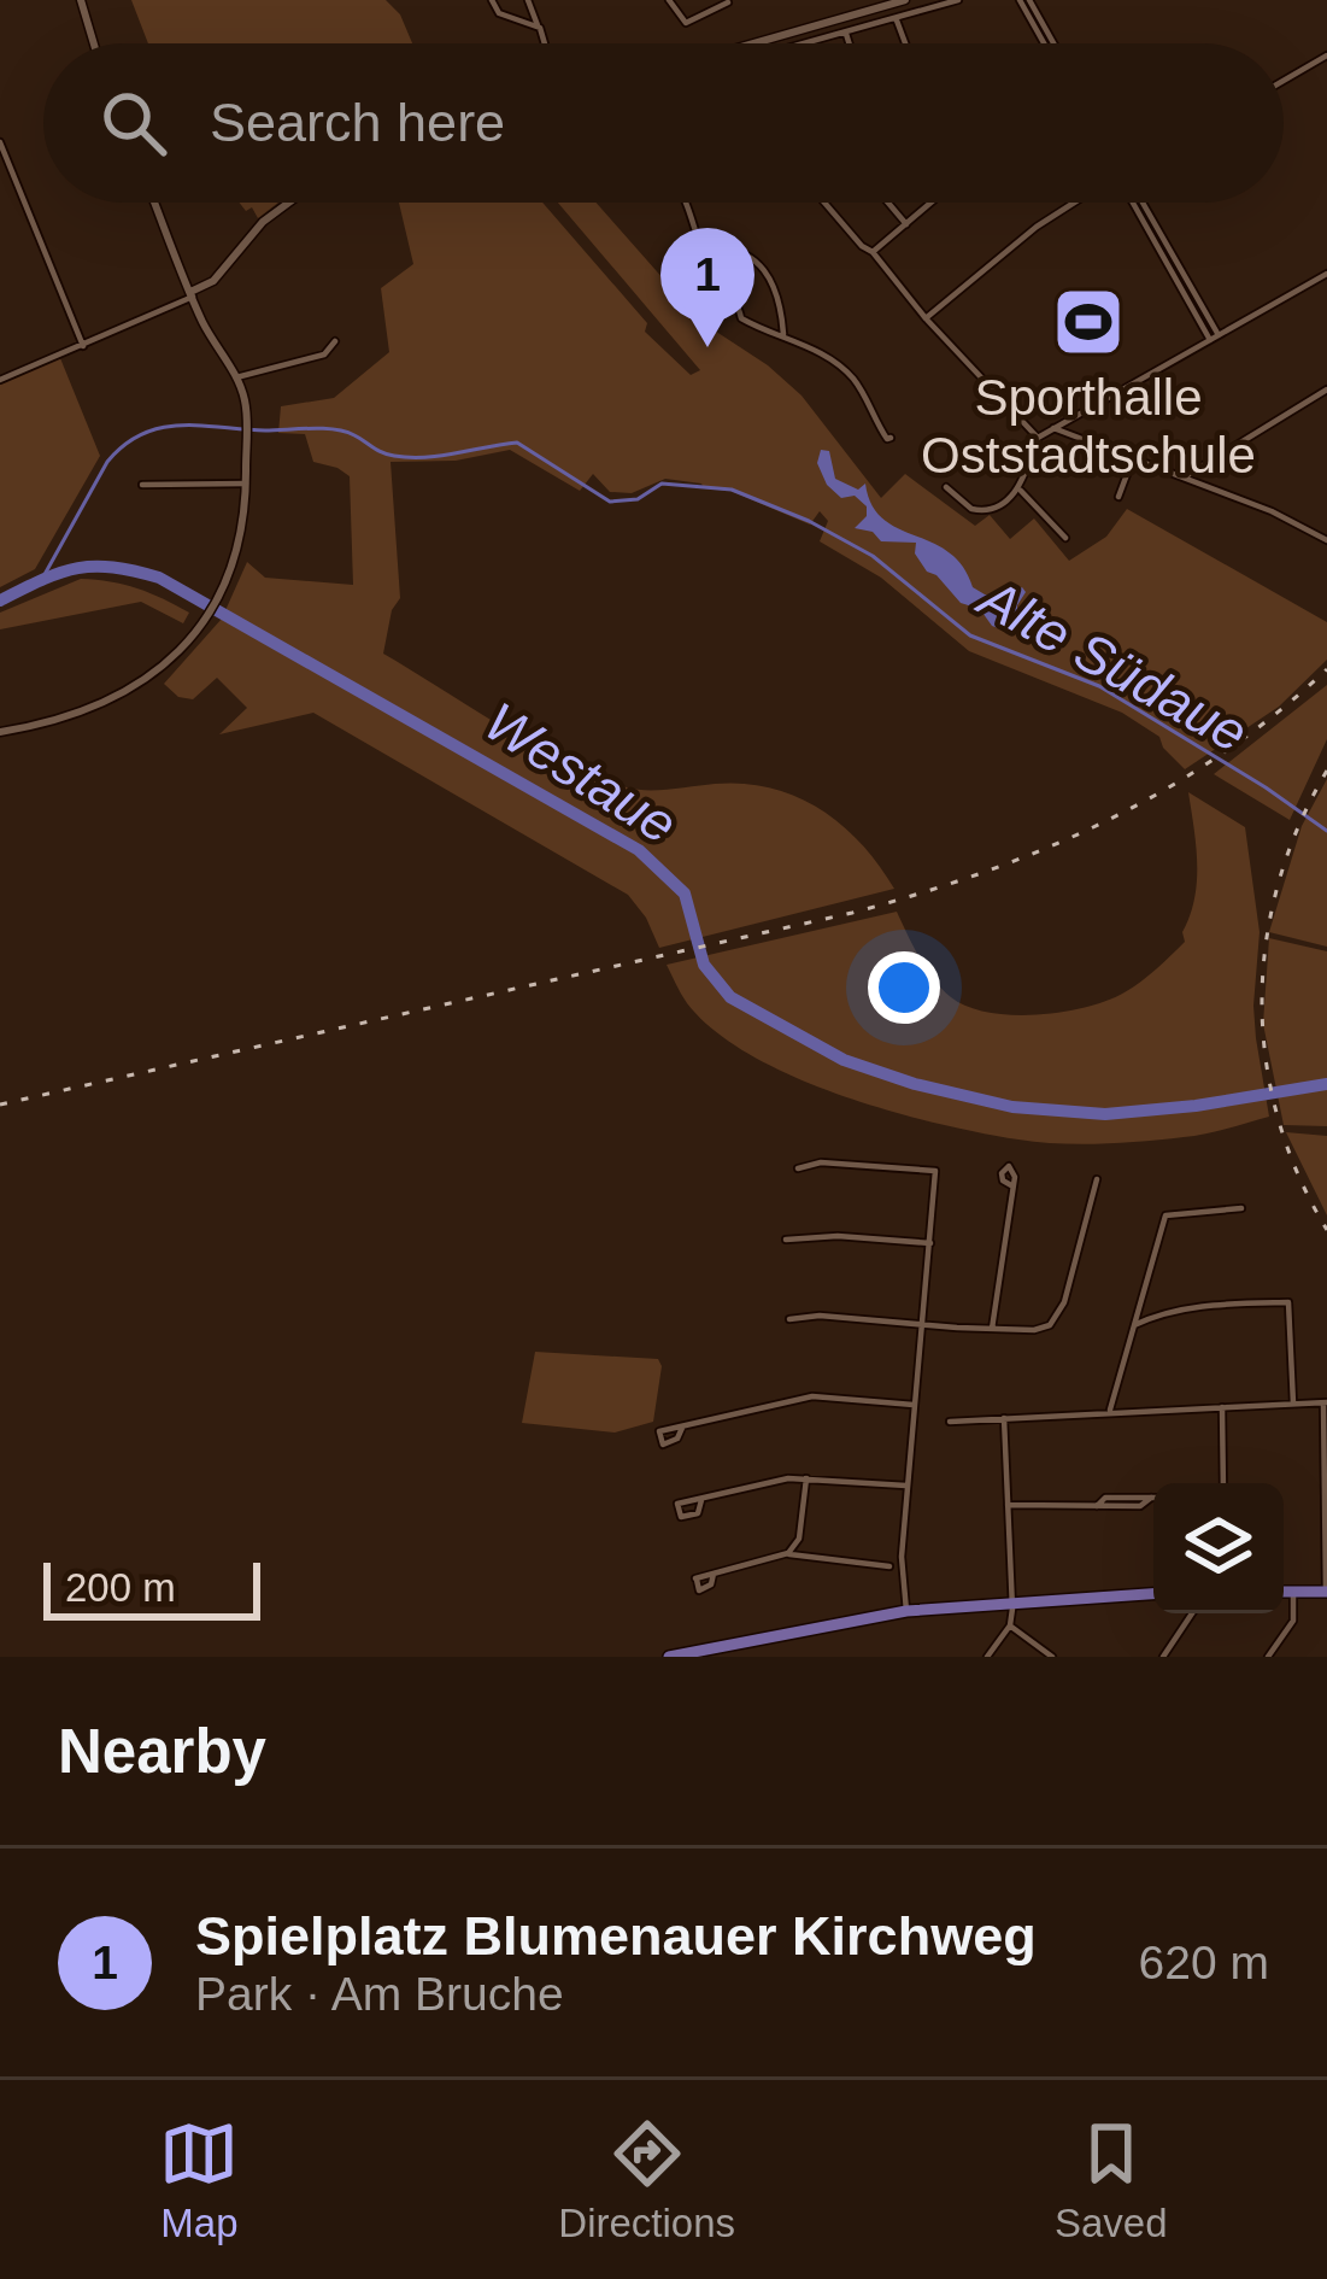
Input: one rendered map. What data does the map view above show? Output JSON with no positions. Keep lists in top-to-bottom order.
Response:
{
  "water": ["Alte Südaue", "Westaue"],
  "places": {
    "sports": ["Sporthalle Oststadtschule"]
  },
  "scale_bar": "200 m",
  "page": {
    "search": "Search here",
    "pins": "1",
    "scale": "200 m",
    "heading": "Nearby",
    "list": [
      {
        "mark": "1",
        "name": "Spielplatz Blumenauer Kirchweg",
        "note": "Park · Am Bruche",
        "value": "620 m"
      }
    ],
    "nav": ["Map", "Directions", "Saved"]
  }
}
